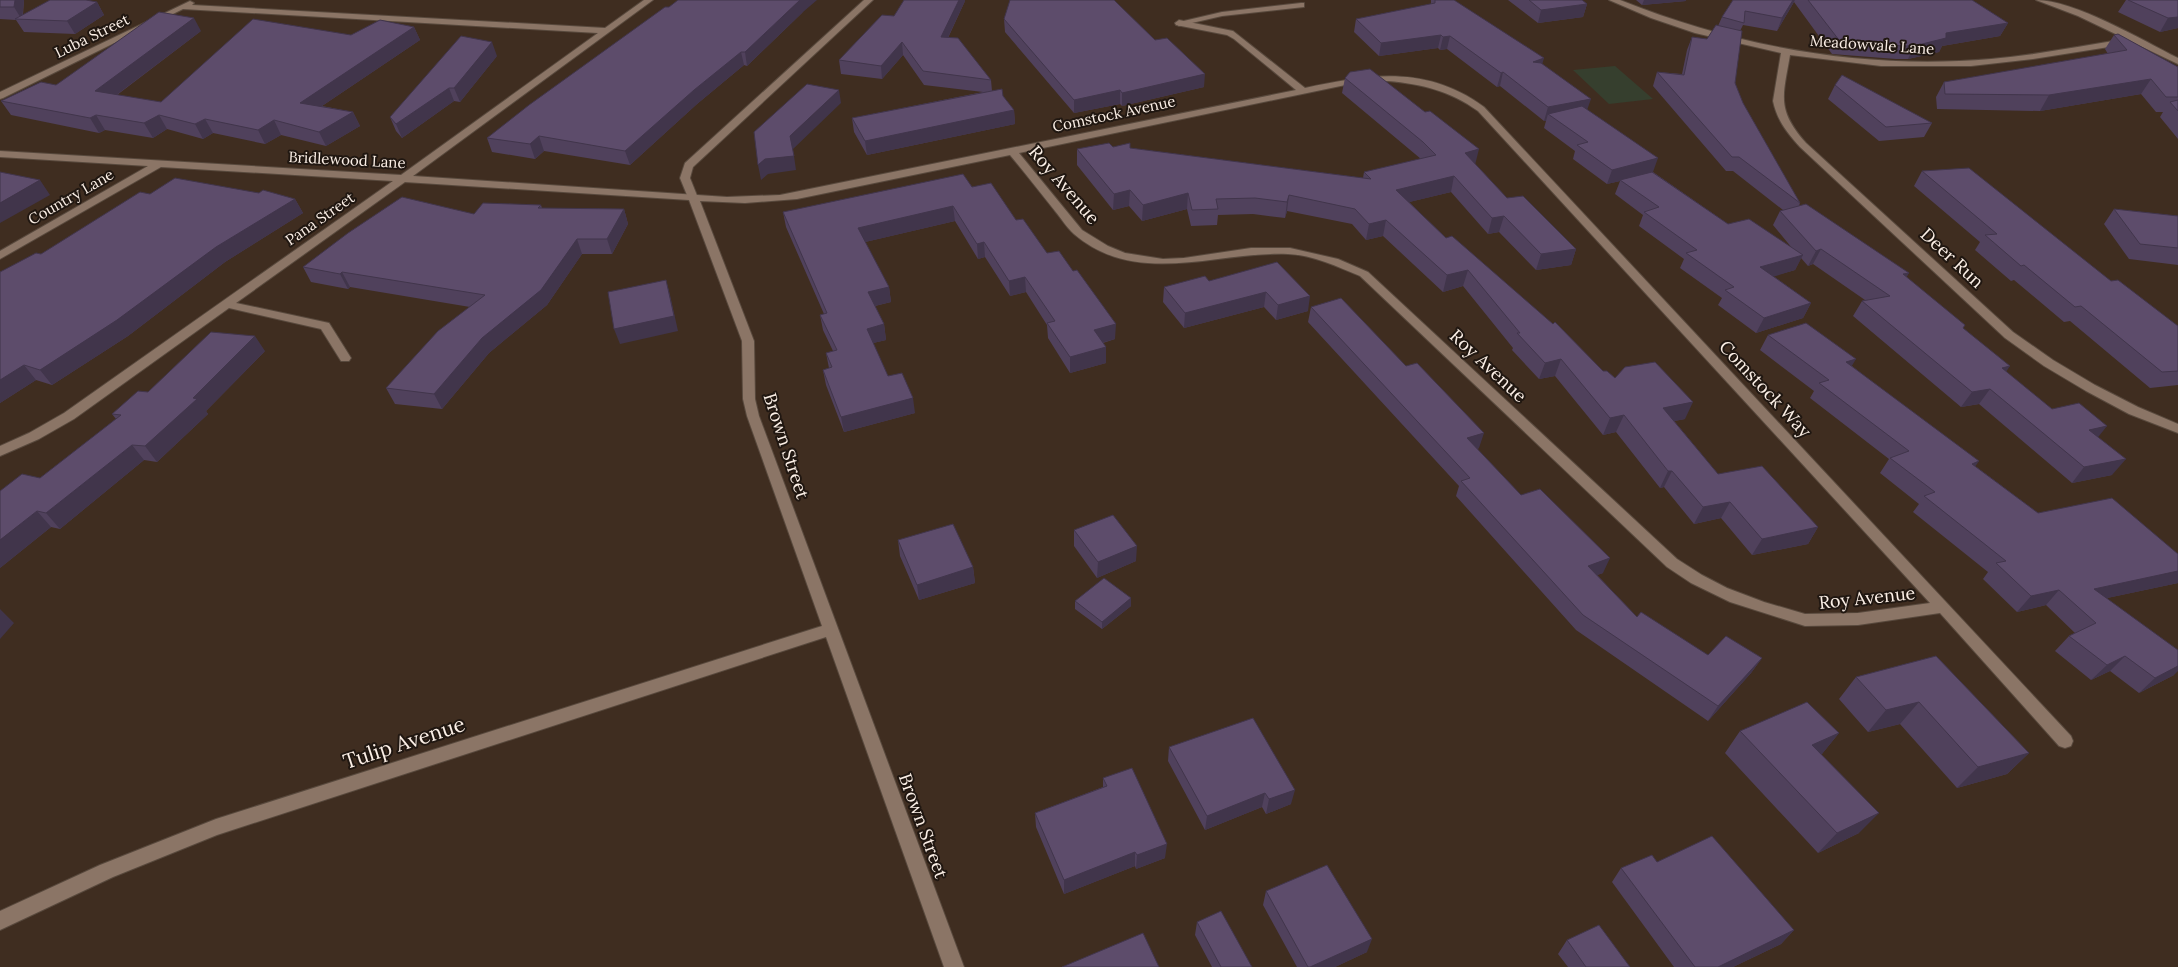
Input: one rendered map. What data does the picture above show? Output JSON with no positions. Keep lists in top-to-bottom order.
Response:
{
  "streets": {
    "street": [
      "Luba Street",
      "Meadowvale Lane",
      "Comstock Avenue",
      "Bridlewood Lane",
      "Roy Avenue",
      "Country Lane",
      "Pana Street",
      "Deer Run",
      "Comstock Way",
      "Brown Street",
      "Tulip Avenue"
    ]
  },
  "crossings": [
    ["Meadowvale Lane", "Deer Run"],
    ["Comstock Avenue", "Bridlewood Lane"],
    ["Comstock Avenue", "Roy Avenue"],
    ["Comstock Avenue", "Comstock Way"],
    ["Comstock Avenue", "Brown Street"],
    ["Bridlewood Lane", "Country Lane"],
    ["Bridlewood Lane", "Pana Street"],
    ["Bridlewood Lane", "Brown Street"],
    ["Roy Avenue", "Comstock Way"],
    ["Brown Street", "Tulip Avenue"]
  ]
}
